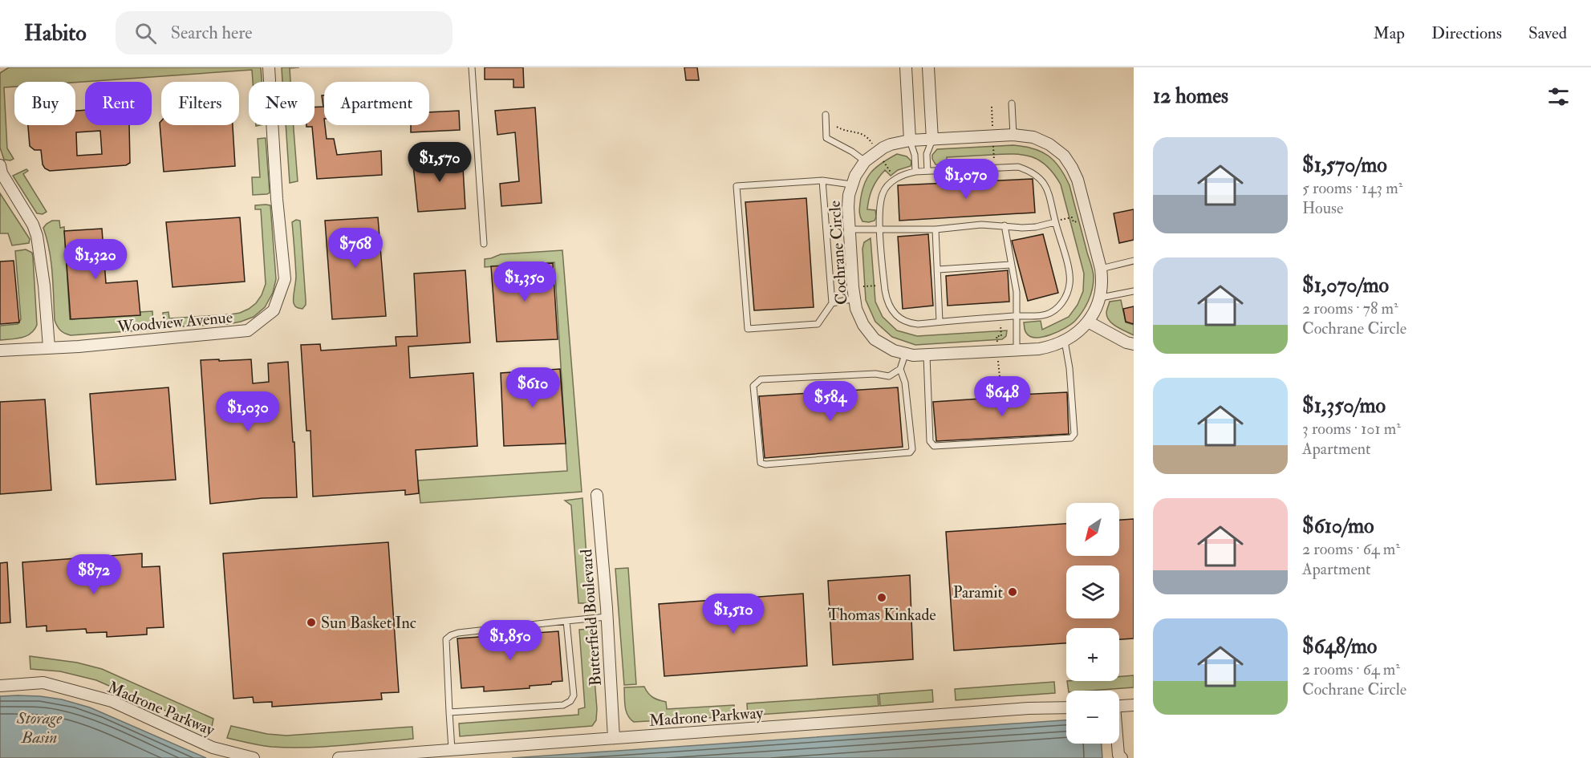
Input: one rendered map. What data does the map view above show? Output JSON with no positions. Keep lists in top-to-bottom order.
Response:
{
  "streets": {
    "street": [
      "Cochrane Circle",
      "Woodview Avenue",
      "Butterfield Boulevard",
      "Madrone Parkway"
    ]
  },
  "crossings": [
    ["Butterfield Boulevard", "Madrone Parkway"]
  ],
  "water": ["Storage Basin"],
  "places": ["Paramit", "Thomas Kinkade", "Sun Basket Inc"],
  "north": "bottom left",
  "page": {
    "header": "Habito",
    "search": "Search here",
    "nav": ["Map", "Directions", "Saved"],
    "heading": "12 homes",
    "chip": [
      "Buy",
      "Rent",
      "Filters",
      "New",
      "Apartment"
    ],
    "list": [
      {
        "name": "$1,570/mo",
        "note": "5 rooms · 143 m² · House"
      },
      {
        "name": "$1,070/mo",
        "note": "2 rooms · 78 m² · Cochrane Circle"
      },
      {
        "name": "$1,350/mo",
        "note": "3 rooms · 101 m² · Apartment"
      },
      {
        "name": "$610/mo",
        "note": "2 rooms · 64 m² · Apartment"
      },
      {
        "name": "$648/mo",
        "note": "2 rooms · 64 m² · Cochrane Circle"
      }
    ],
    "price": [
      "$1,570",
      "$1,070",
      "$768",
      "$1,320",
      "$1,350",
      "$610",
      "$648",
      "$584",
      "$1,030",
      "$872",
      "$1,510",
      "$1,850"
    ],
    "map_buttons": ["+", "−"]
  }
}
